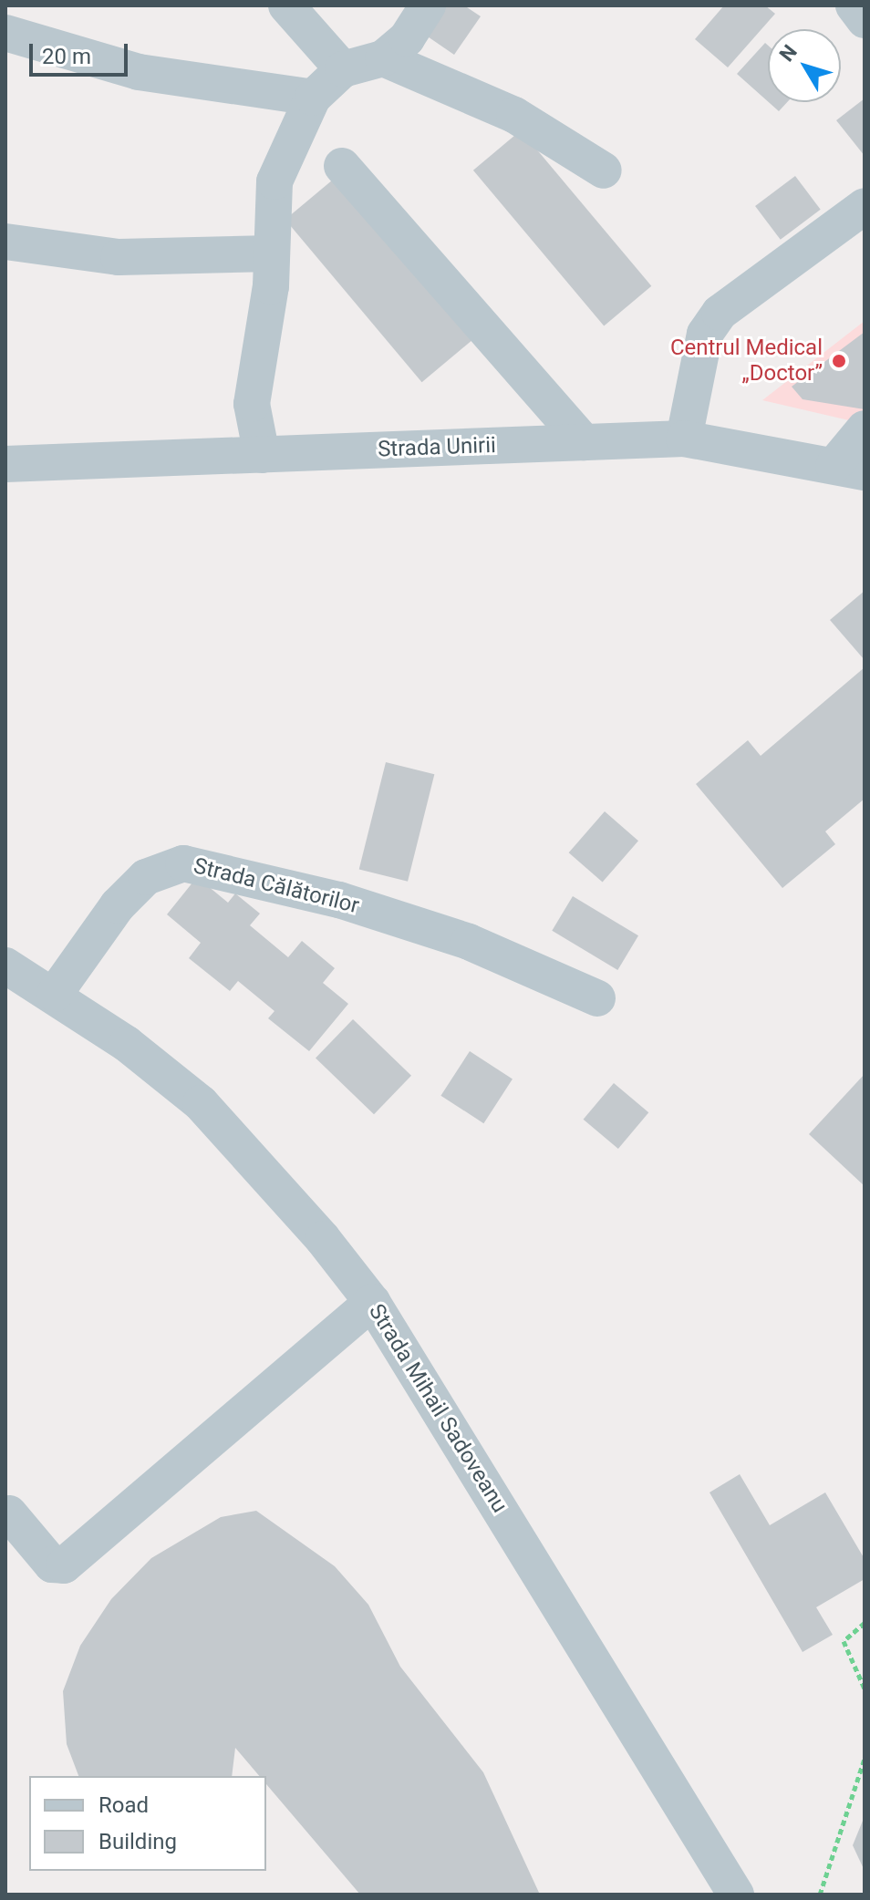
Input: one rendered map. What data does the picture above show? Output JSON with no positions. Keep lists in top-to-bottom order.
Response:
{
  "streets": {
    "street": ["Strada Unirii", "Strada Călătorilor", "Strada Mihail Sadoveanu"]
  },
  "crossings": [
    ["Strada Călătorilor", "Strada Mihail Sadoveanu"]
  ],
  "places": ["Centrul Medical „Doctor”"],
  "legend": ["Road", "Building"],
  "scale_bar": "20 m",
  "north": "top left"
}
